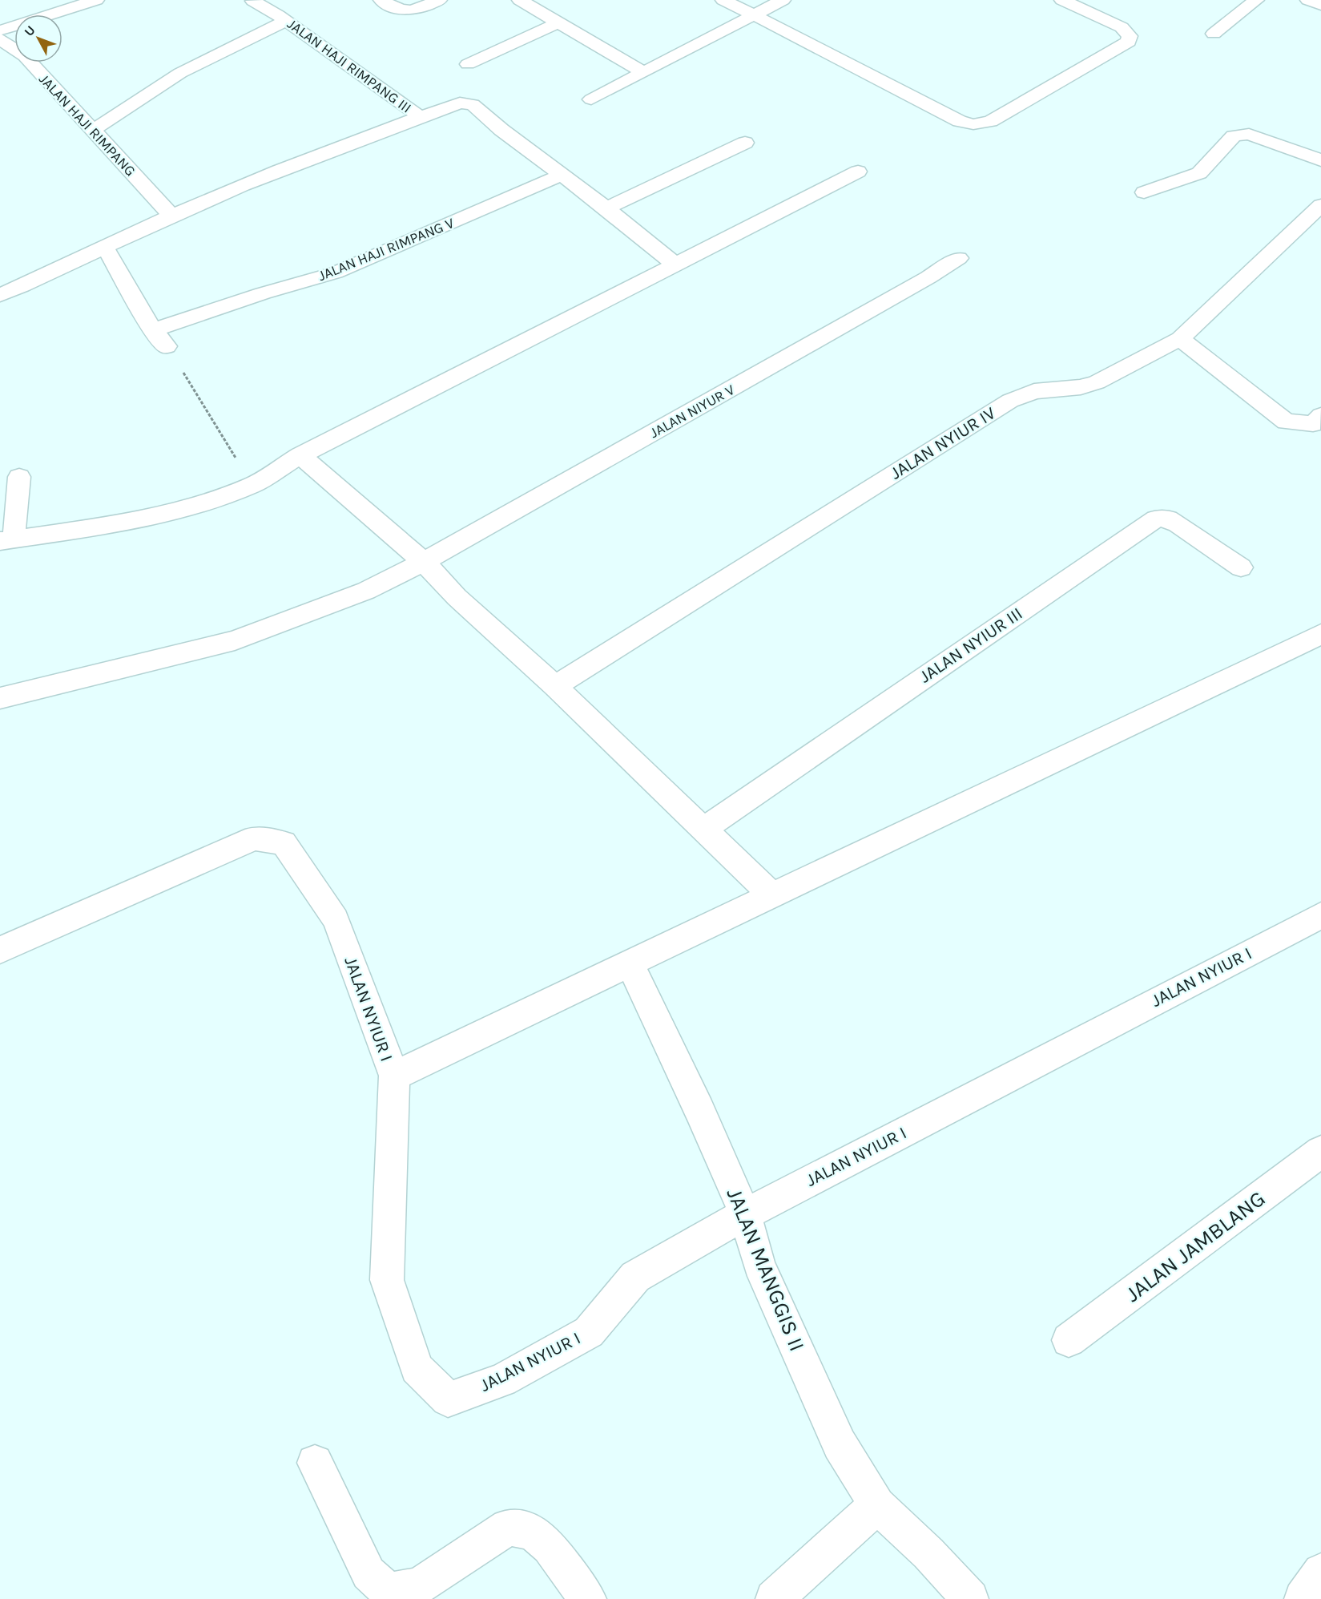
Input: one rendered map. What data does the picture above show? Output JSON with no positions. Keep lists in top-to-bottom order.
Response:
{
  "streets": {
    "street": [
      "JALAN HAJI RIMPANG III",
      "JALAN HAJI RIMPANG",
      "JALAN HAJI RIMPANG V",
      "JALAN NIYUR V",
      "JALAN NYIUR IV",
      "JALAN NYIUR III",
      "JALAN NYIUR I",
      "JALAN JAMBLANG",
      "JALAN MANGGIS II"
    ]
  },
  "crossings": [
    ["JALAN NYIUR I", "JALAN MANGGIS II"]
  ],
  "north": "top left"
}
